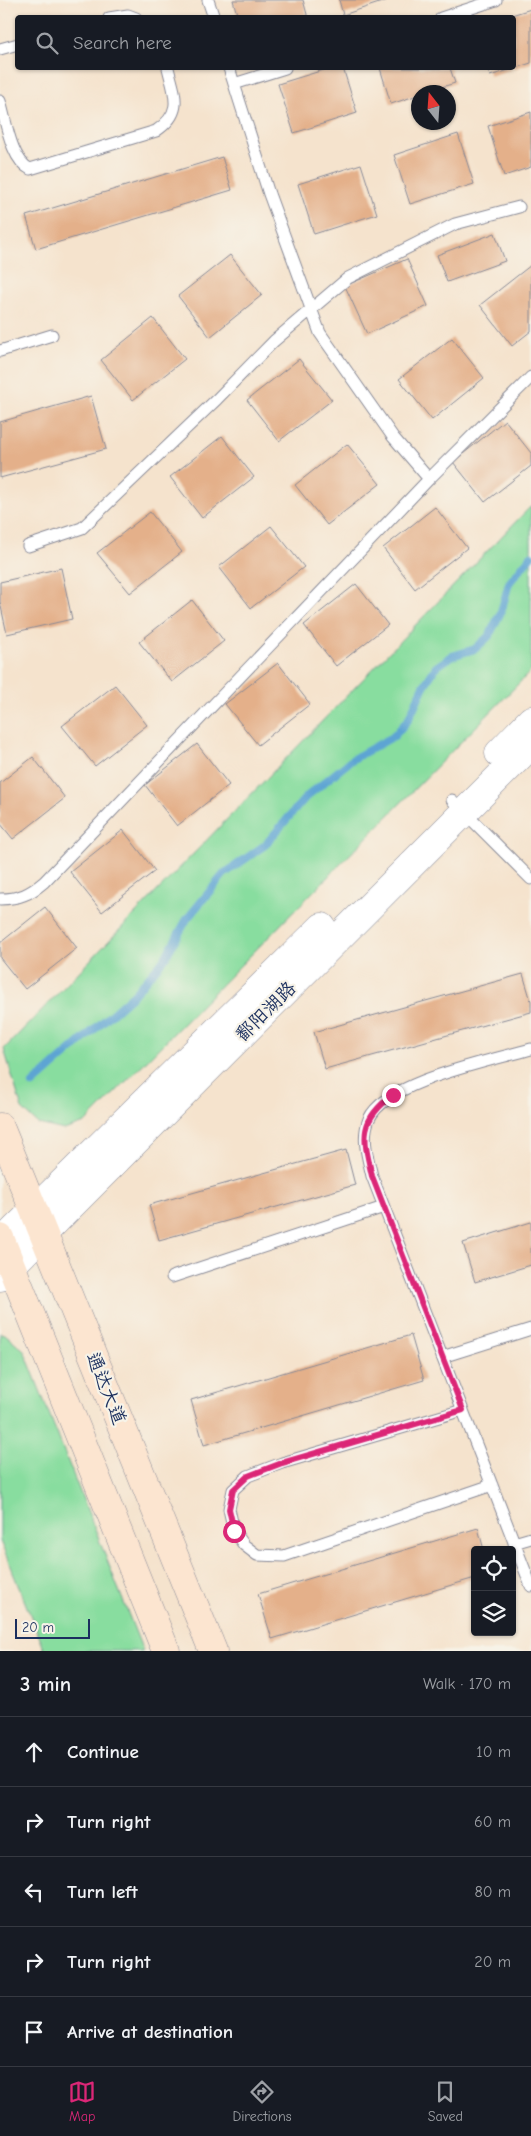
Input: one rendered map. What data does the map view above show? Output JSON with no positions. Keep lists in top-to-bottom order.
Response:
{
  "streets": {
    "main road": ["通达大道"],
    "street": ["鄱阳湖路"]
  },
  "crossings": [
    ["鄱阳湖路", "通达大道"]
  ],
  "scale_bar": "20 m",
  "north": "top",
  "page": {
    "search": "Search here",
    "scale": "20 m",
    "heading": ["3 min", "Walk · 170 m"],
    "list": [
      ["Continue", "10 m"],
      ["Turn right", "60 m"],
      ["Turn left", "80 m"],
      ["Turn right", "20 m"],
      "Arrive at destination"
    ],
    "nav": ["Map", "Directions", "Saved"]
  }
}
